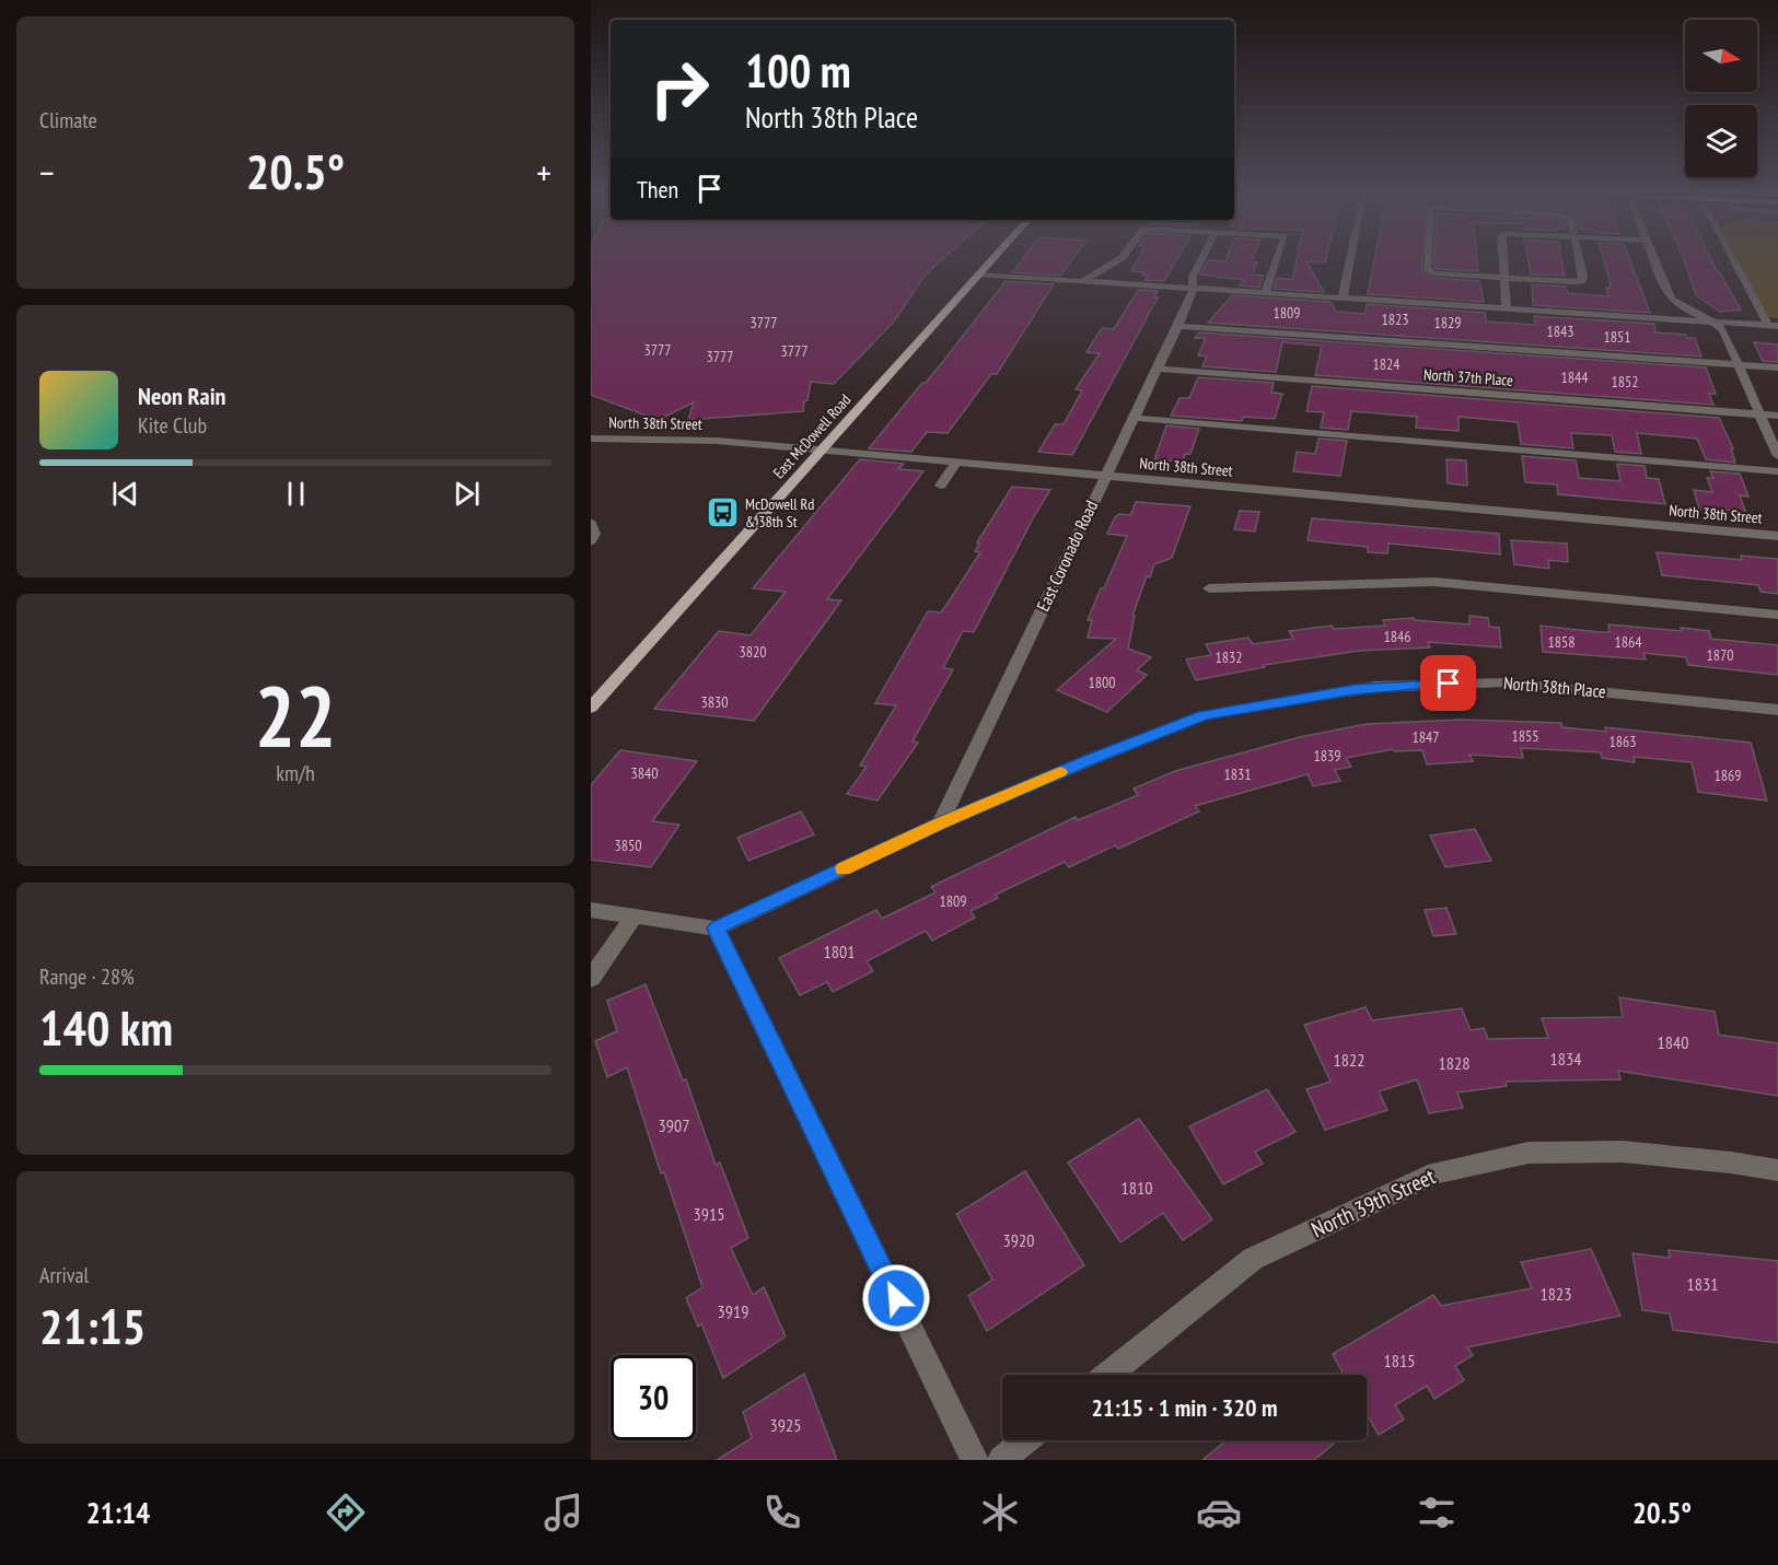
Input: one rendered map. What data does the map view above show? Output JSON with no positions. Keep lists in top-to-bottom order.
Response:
{
  "streets": {
    "main road": ["East McDowell Road"],
    "street": [
      "North 37th Place",
      "North 38th Street",
      "East Coronado Road",
      "North 38th Place",
      "North 39th Street"
    ]
  },
  "crossings": [
    ["North 37th Place", "East Coronado Road"],
    ["North 38th Street", "East McDowell Road"],
    ["North 38th Street", "East Coronado Road"],
    ["East Coronado Road", "North 38th Place"]
  ],
  "places": {
    "bus stop": ["McDowell Rd & 38th St"]
  },
  "house_numbers": [
    "1809",
    "1823",
    "3777",
    "1829",
    "1843",
    "1851",
    "3777",
    "3777",
    "3777",
    "1824",
    "1844",
    "1852",
    "1846",
    "1858",
    "1864",
    "3820",
    "1870",
    "1832",
    "1800",
    "3830",
    "1855",
    "1847",
    "1863",
    "1839",
    "3840",
    "1831",
    "1869",
    "3850",
    "1809",
    "1801",
    "1840",
    "1834",
    "1822",
    "1828",
    "3907",
    "1810",
    "3915",
    "3920",
    "1831",
    "1823",
    "3919",
    "1815",
    "3925"
  ],
  "north": "right",
  "page": {
    "tile": [
      "Climate",
      ["22", "km/h"],
      ["Range · 28%", "140 km"],
      ["Arrival", "21:15"]
    ],
    "turn": ["100 m", "North 38th Place"],
    "heat": ["−", "20.5°", "+"],
    "then": "Then",
    "song": ["Neon Rain", "Kite Club"],
    "limit": "30",
    "trip": "21:15 · 1 min · 320 m",
    "tabs": ["21:14", "20.5°"]
  }
}
